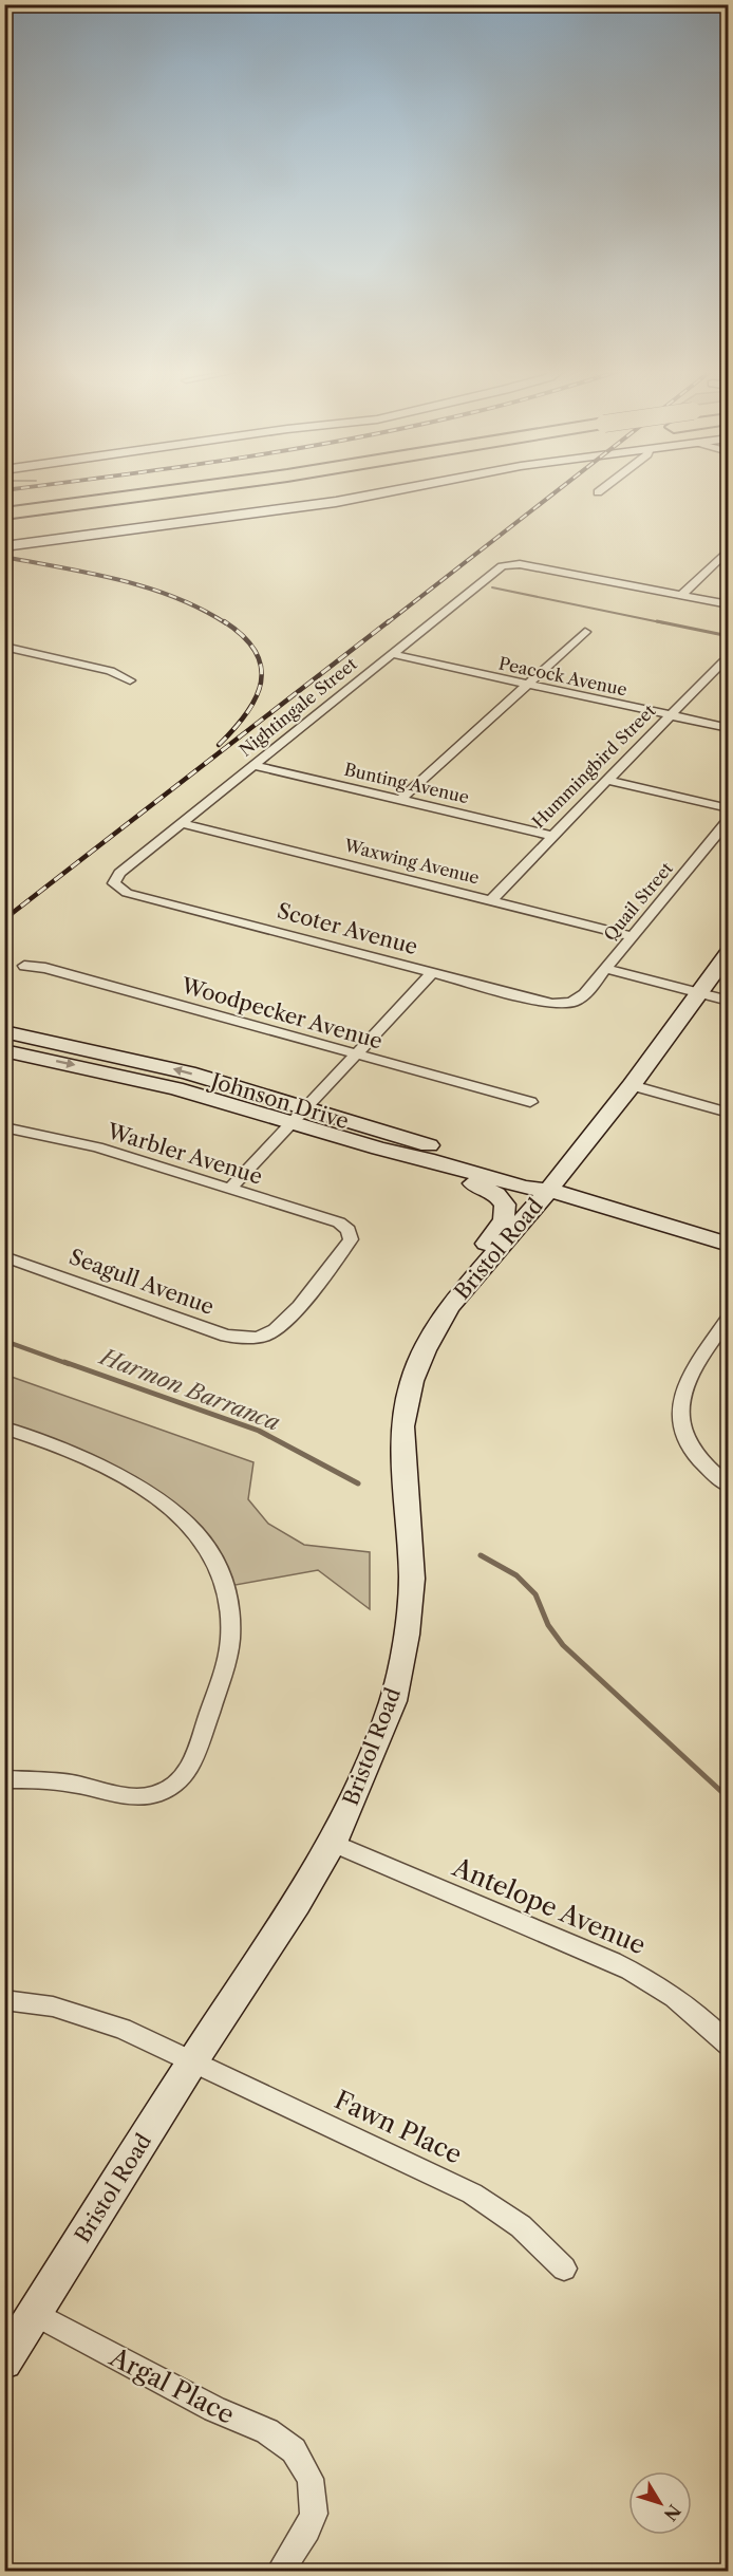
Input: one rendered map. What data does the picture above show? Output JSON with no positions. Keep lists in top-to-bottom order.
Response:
{
  "streets": {
    "street": [
      "Peacock Avenue",
      "Nightingale Street",
      "Hummingbird Street",
      "Bunting Avenue",
      "Waxwing Avenue",
      "Quail Street",
      "Scoter Avenue",
      "Woodpecker Avenue",
      "Johnson Drive",
      "Warbler Avenue",
      "Bristol Road",
      "Seagull Avenue",
      "Antelope Avenue",
      "Fawn Place",
      "Argal Place"
    ]
  },
  "crossings": [
    ["Peacock Avenue", "Nightingale Street"],
    ["Peacock Avenue", "Hummingbird Street"],
    ["Nightingale Street", "Bunting Avenue"],
    ["Nightingale Street", "Waxwing Avenue"],
    ["Nightingale Street", "Scoter Avenue"],
    ["Hummingbird Street", "Bunting Avenue"],
    ["Hummingbird Street", "Waxwing Avenue"],
    ["Waxwing Avenue", "Quail Street"],
    ["Quail Street", "Scoter Avenue"],
    ["Johnson Drive", "Bristol Road"],
    ["Warbler Avenue", "Seagull Avenue"],
    ["Bristol Road", "Antelope Avenue"],
    ["Bristol Road", "Fawn Place"],
    ["Bristol Road", "Argal Place"]
  ],
  "water": ["Harmon Barranca"],
  "north": "bottom right"
}
